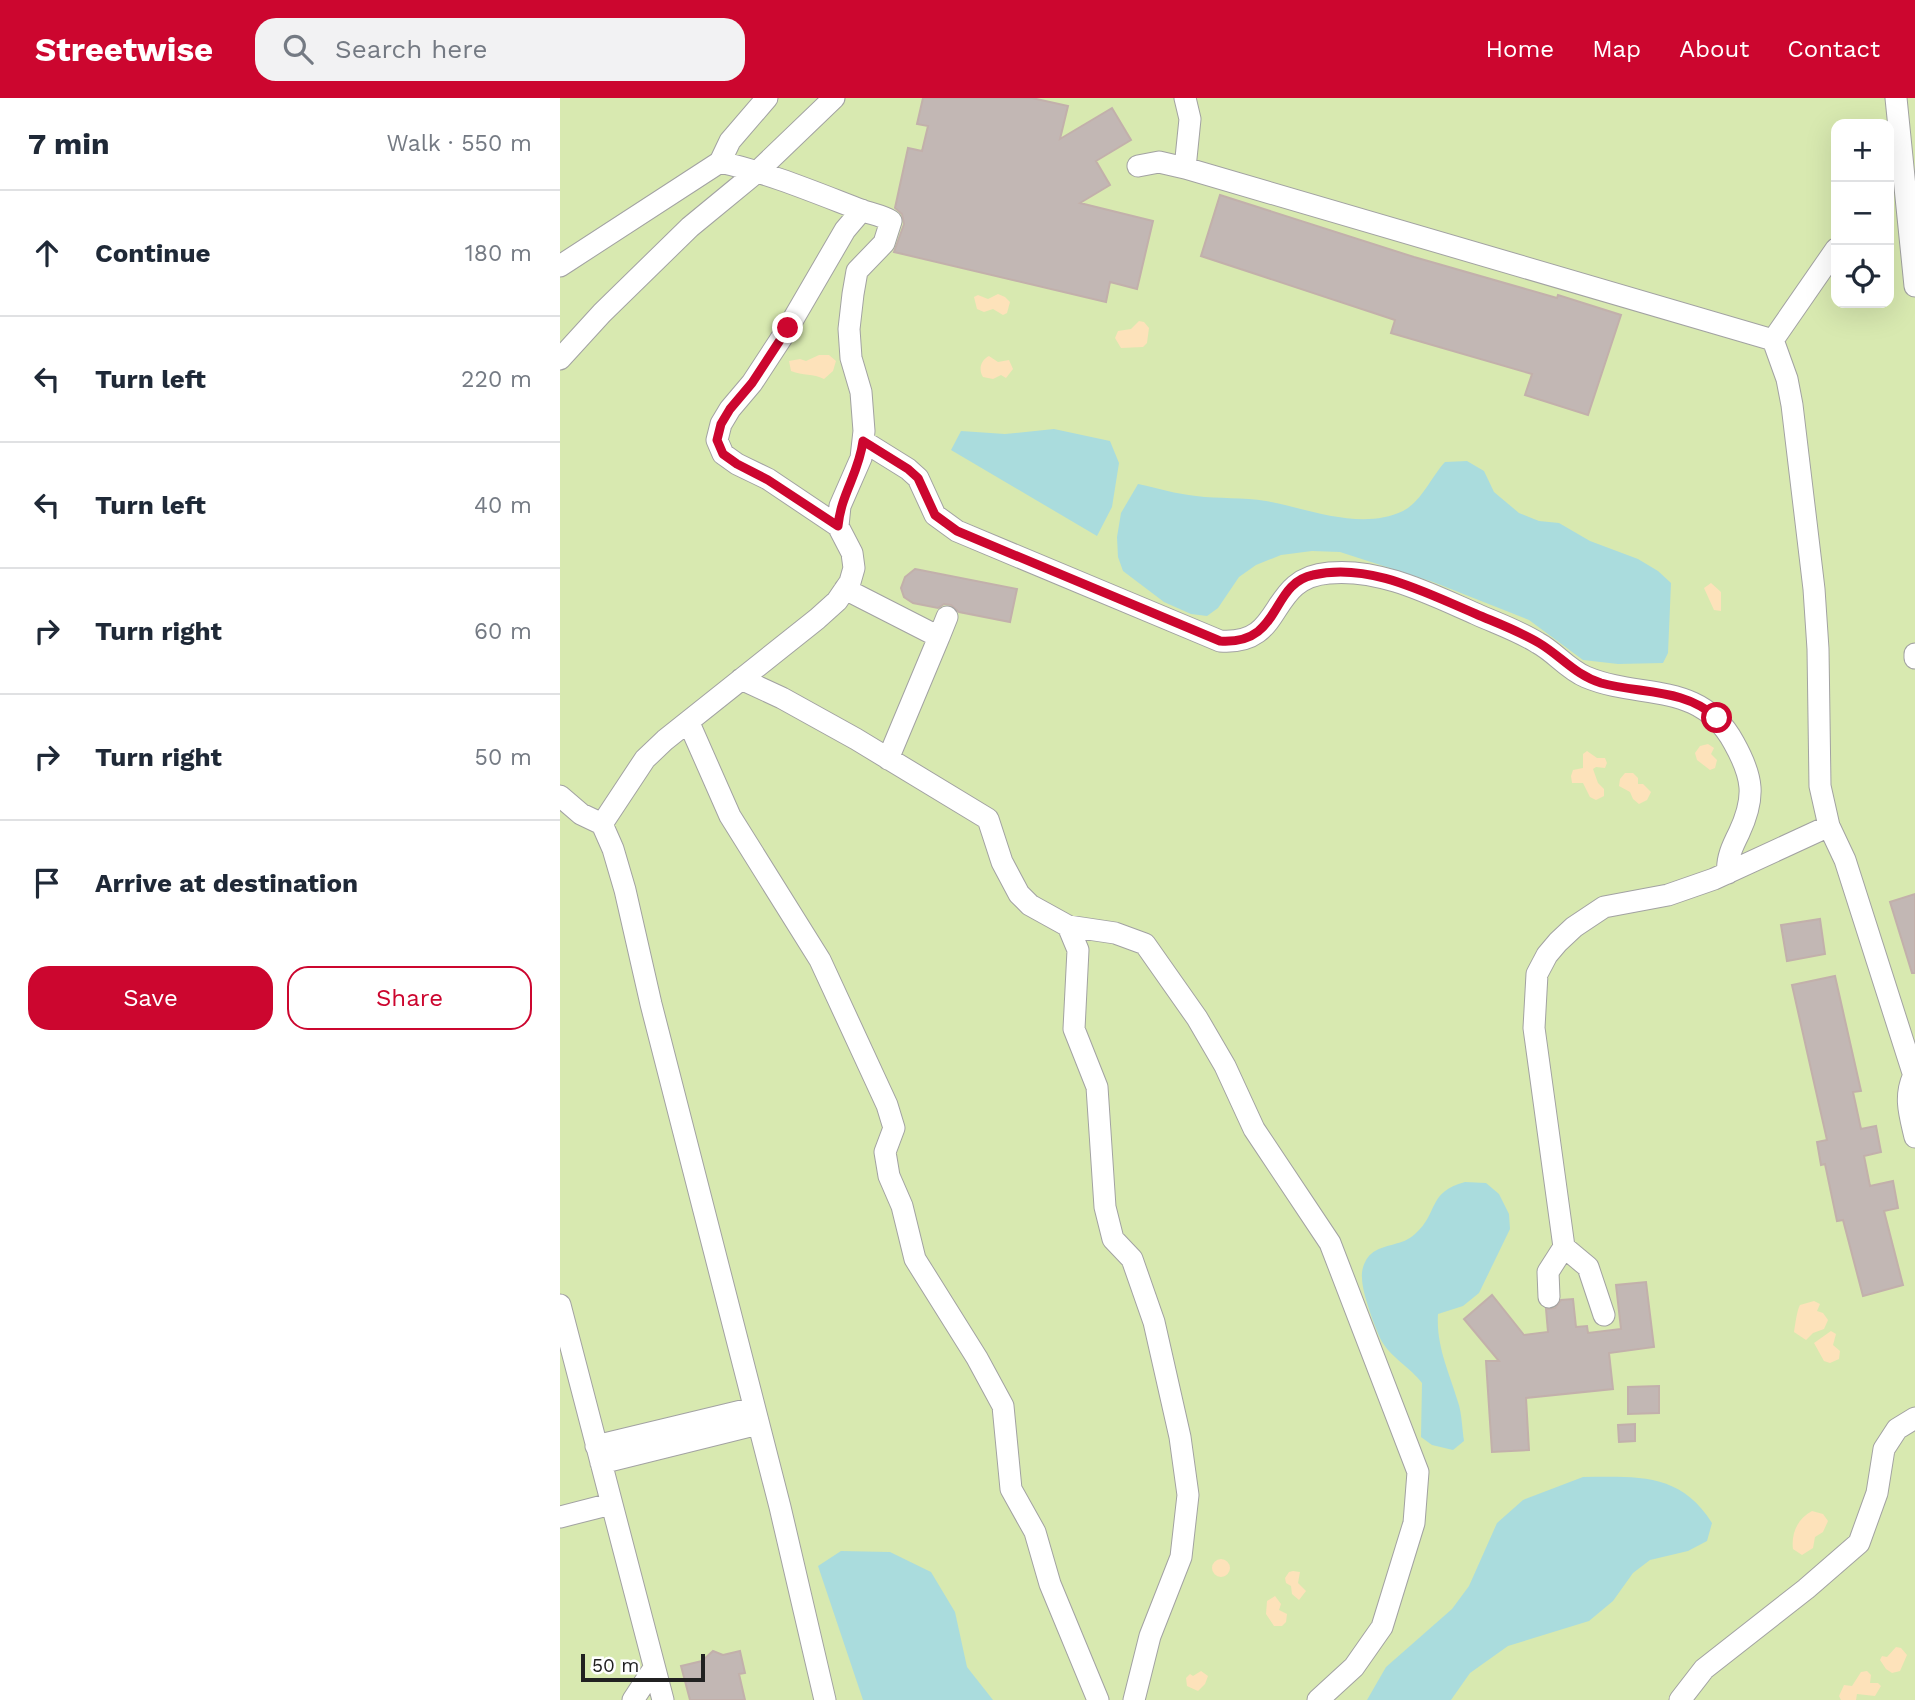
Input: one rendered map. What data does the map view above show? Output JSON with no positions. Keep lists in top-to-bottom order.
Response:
{
  "scale_bar": "50 m",
  "page": {
    "header": "Streetwise",
    "search": "Search here",
    "nav": [
      "Home",
      "Map",
      "About",
      "Contact"
    ],
    "heading": ["7 min", "Walk · 550 m"],
    "map_buttons": ["+", "−"],
    "list": [
      ["Continue", "180 m"],
      ["Turn left", "220 m"],
      ["Turn left", "40 m"],
      ["Turn right", "60 m"],
      ["Turn right", "50 m"],
      "Arrive at destination"
    ],
    "buttons": ["Save", "Share"],
    "scale": "50 m"
  }
}
